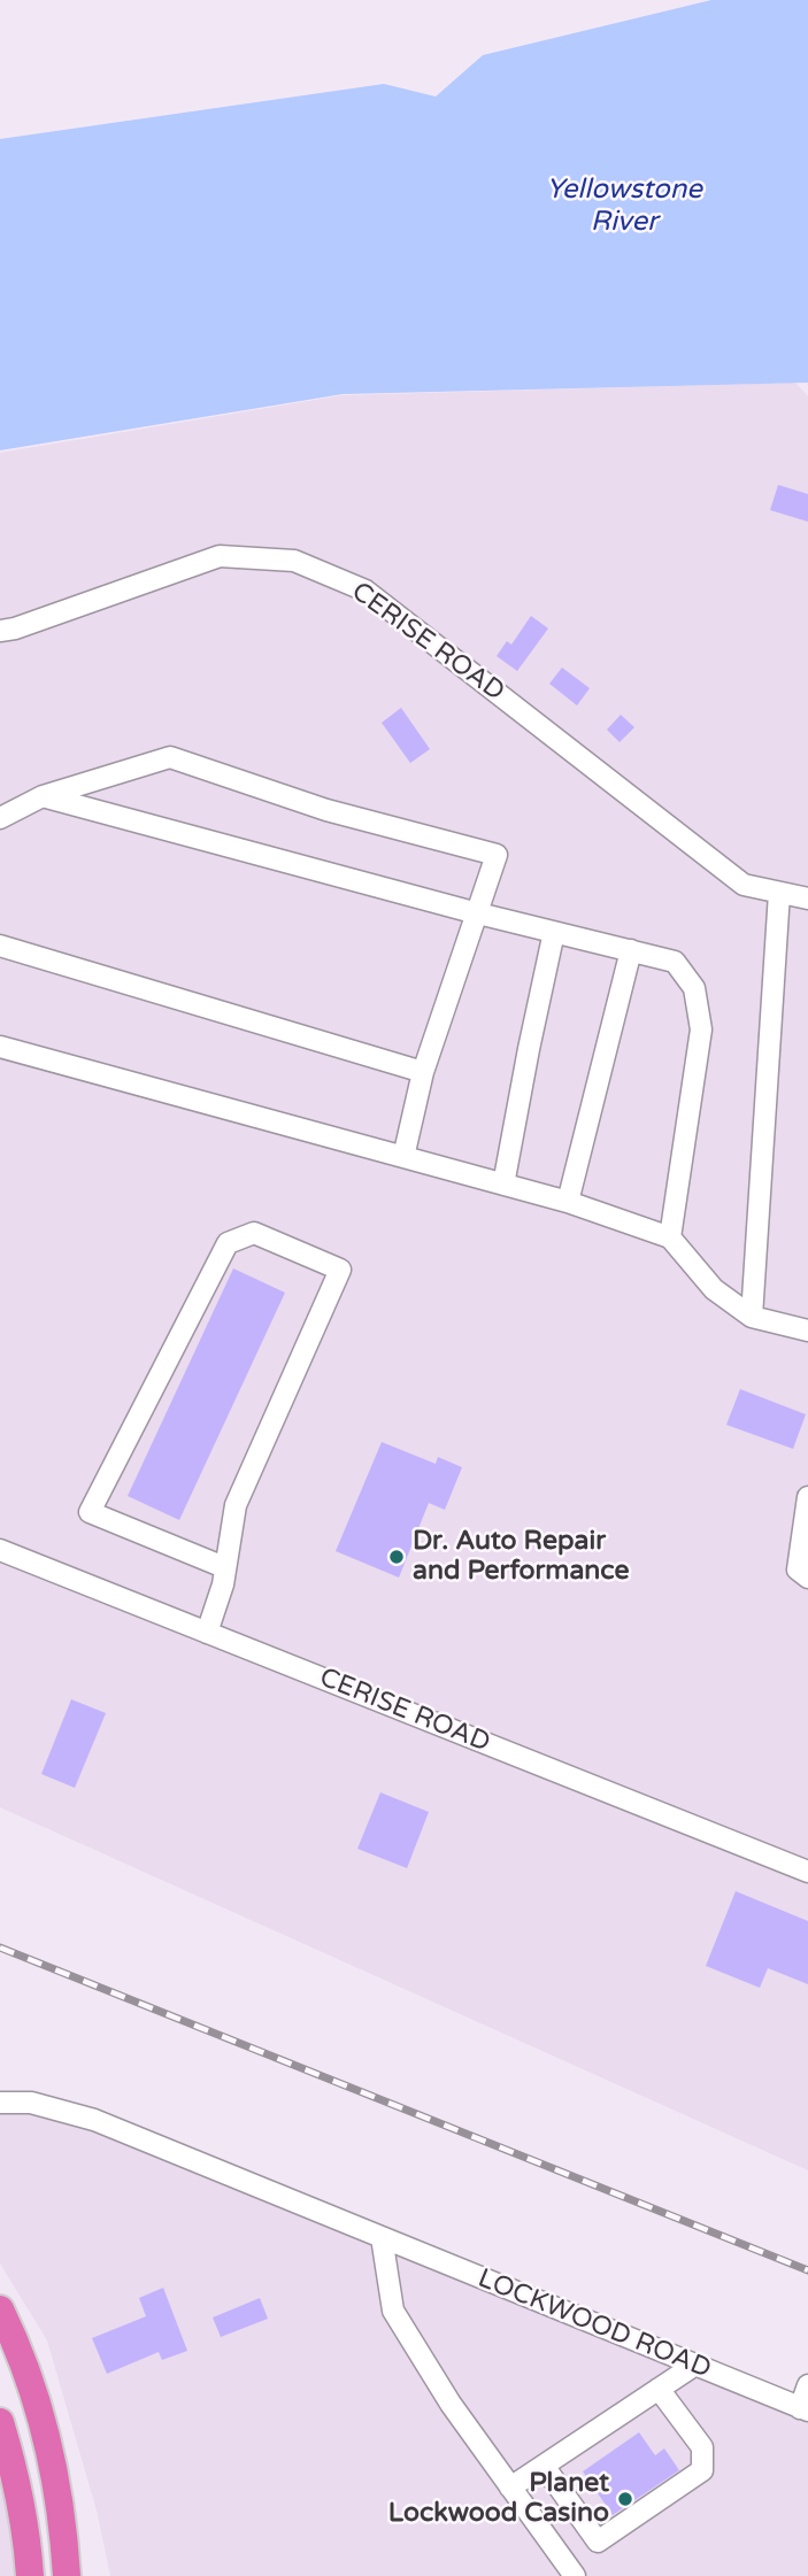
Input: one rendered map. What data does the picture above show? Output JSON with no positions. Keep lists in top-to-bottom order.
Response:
{
  "streets": {
    "street": ["CERISE ROAD", "LOCKWOOD ROAD"]
  },
  "water": ["Yellowstone River"],
  "places": ["Dr. Auto Repair and Performance", "Planet Lockwood Casino"]
}
